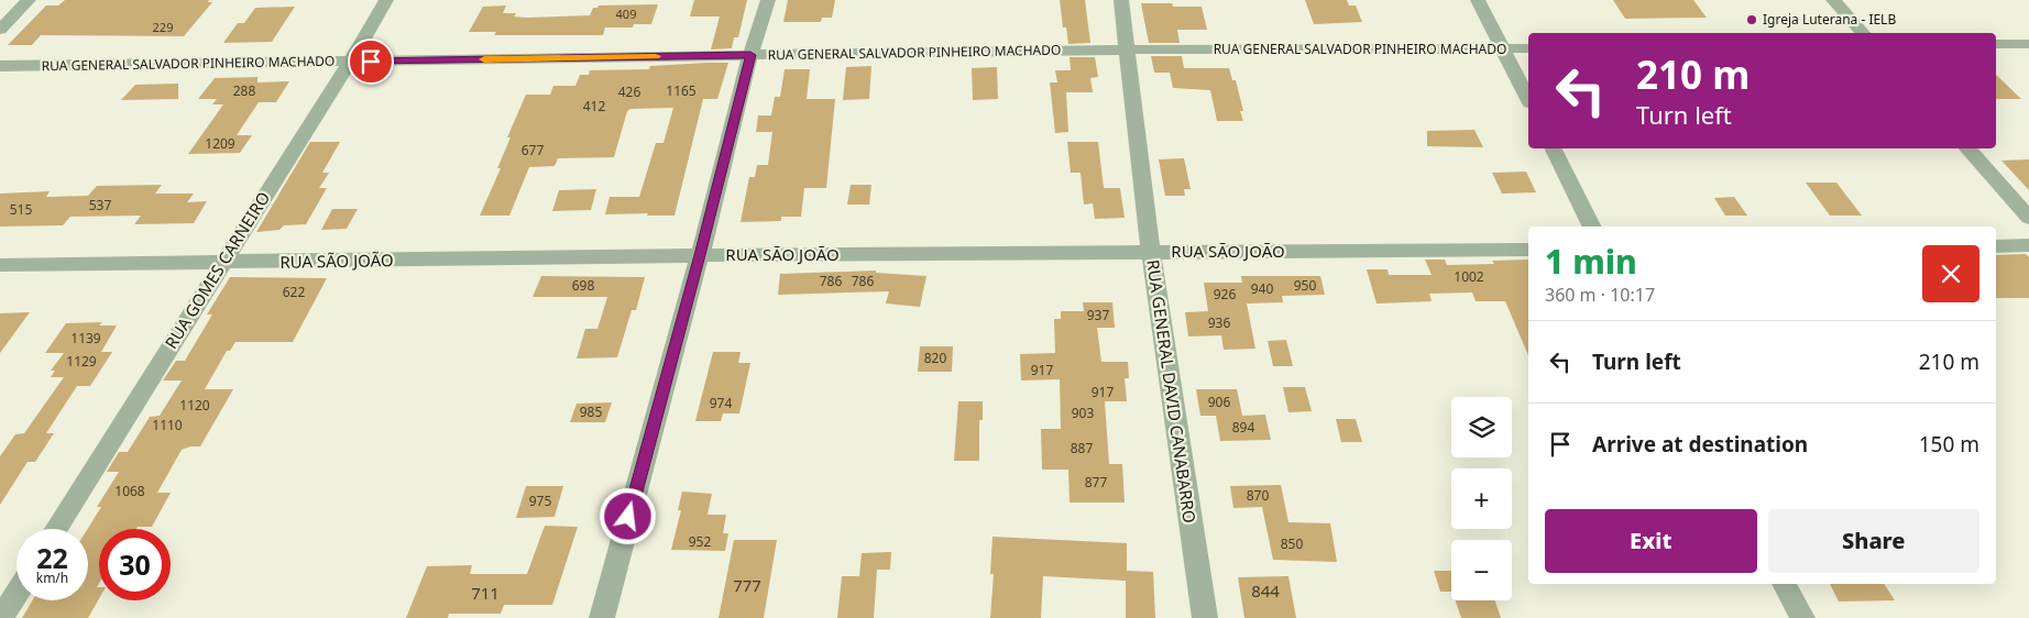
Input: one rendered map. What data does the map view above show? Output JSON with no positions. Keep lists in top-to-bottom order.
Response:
{
  "streets": {
    "street": [
      "RUA GENERAL SALVADOR PINHEIRO MACHADO",
      "RUA SÃO JOÃO",
      "RUA GOMES CARNEIRO",
      "RUA GENERAL DAVID CANABARRO"
    ]
  },
  "crossings": [
    ["RUA GENERAL SALVADOR PINHEIRO MACHADO", "RUA GOMES CARNEIRO"],
    ["RUA GENERAL SALVADOR PINHEIRO MACHADO", "RUA GENERAL DAVID CANABARRO"],
    ["RUA SÃO JOÃO", "RUA GOMES CARNEIRO"],
    ["RUA SÃO JOÃO", "RUA GENERAL DAVID CANABARRO"]
  ],
  "places": ["Igreja Luterana - IELB"],
  "house_numbers": [
    "409",
    "229",
    "288",
    "1165",
    "426",
    "412",
    "1209",
    "677",
    "537",
    "515",
    "1002",
    "786",
    "786",
    "698",
    "950",
    "940",
    "622",
    "926",
    "937",
    "936",
    "1139",
    "820",
    "1129",
    "917",
    "917",
    "906",
    "974",
    "1120",
    "985",
    "903",
    "1110",
    "894",
    "887",
    "877",
    "1068",
    "870",
    "975",
    "952",
    "850",
    "777",
    "844",
    "711"
  ],
  "page": {
    "turn": ["210 m", "Turn left"],
    "heading": ["1 min", "360 m · 10:17"],
    "list": [
      {
        "name": "Turn left",
        "value": "210 m"
      },
      {
        "name": "Arrive at destination",
        "value": "150 m"
      }
    ],
    "map_buttons": ["+", "−"],
    "buttons": ["Exit", "Share"],
    "speed": "22 km/h",
    "limit": "30"
  }
}
